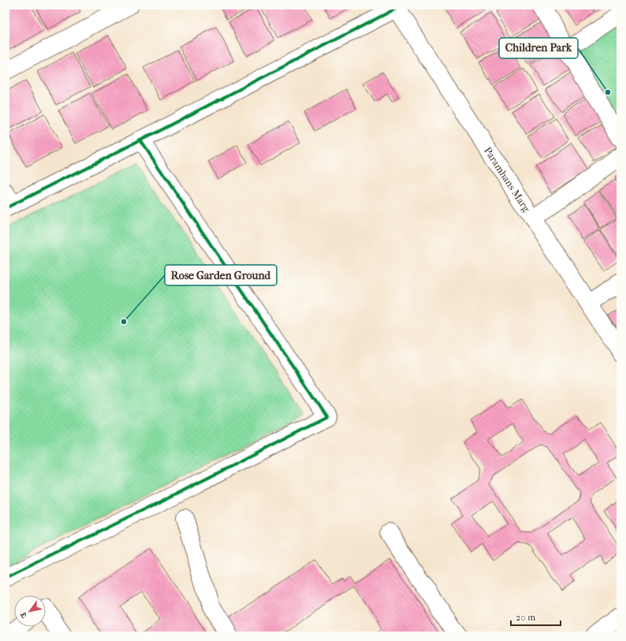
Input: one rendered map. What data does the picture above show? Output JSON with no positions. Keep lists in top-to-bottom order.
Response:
{
  "streets": {
    "street": ["Paramhans Marg"]
  },
  "places": ["Children Park", "Rose Garden Ground"],
  "scale_bar": "20 m",
  "north": "bottom left"
}
